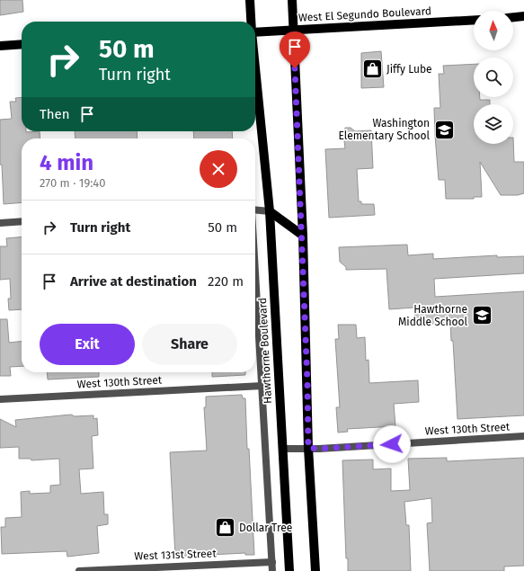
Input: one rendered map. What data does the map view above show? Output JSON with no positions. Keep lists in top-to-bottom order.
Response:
{
  "streets": {
    "main road": ["West El Segundo Boulevard", "Hawthorne Boulevard"],
    "street": ["West 130th Street", "West 131st Street"]
  },
  "crossings": [
    ["Hawthorne Boulevard", "West 130th Street"]
  ],
  "places": {
    "shop": ["Jiffy Lube", "Dollar Tree"],
    "school or university": ["Washington Elementary School", "Hawthorne Middle School"]
  },
  "north": "top",
  "page": {
    "turn": ["50 m", "Turn right"],
    "then": "Then",
    "heading": ["4 min", "270 m · 19:40"],
    "list": [
      {
        "name": "Turn right",
        "value": "50 m"
      },
      {
        "name": "Arrive at destination",
        "value": "220 m"
      }
    ],
    "buttons": ["Exit", "Share"]
  }
}
